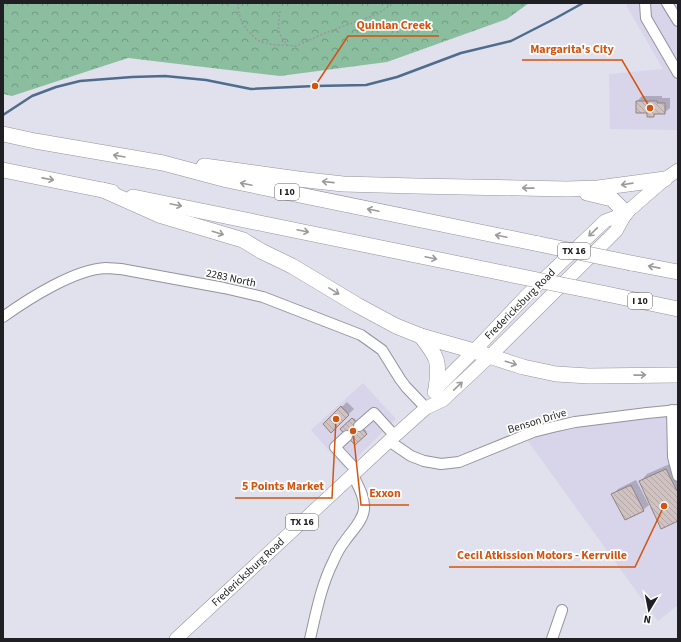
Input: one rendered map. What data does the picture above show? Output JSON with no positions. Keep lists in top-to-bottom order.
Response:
{
  "streets": {
    "highway": ["I 10"],
    "main road": ["TX 16", "Fredericksburg Road"],
    "street": ["2283 North", "Benson Drive"]
  },
  "crossings": [
    ["2283 North", "Fredericksburg Road"],
    ["Fredericksburg Road", "Benson Drive"]
  ],
  "places": [
    "Quinlan Creek",
    "Margarita's City",
    "5 Points Market",
    "Exxon",
    "Cecil Atkission Motors - Kerrville"
  ],
  "north": "bottom"
}
